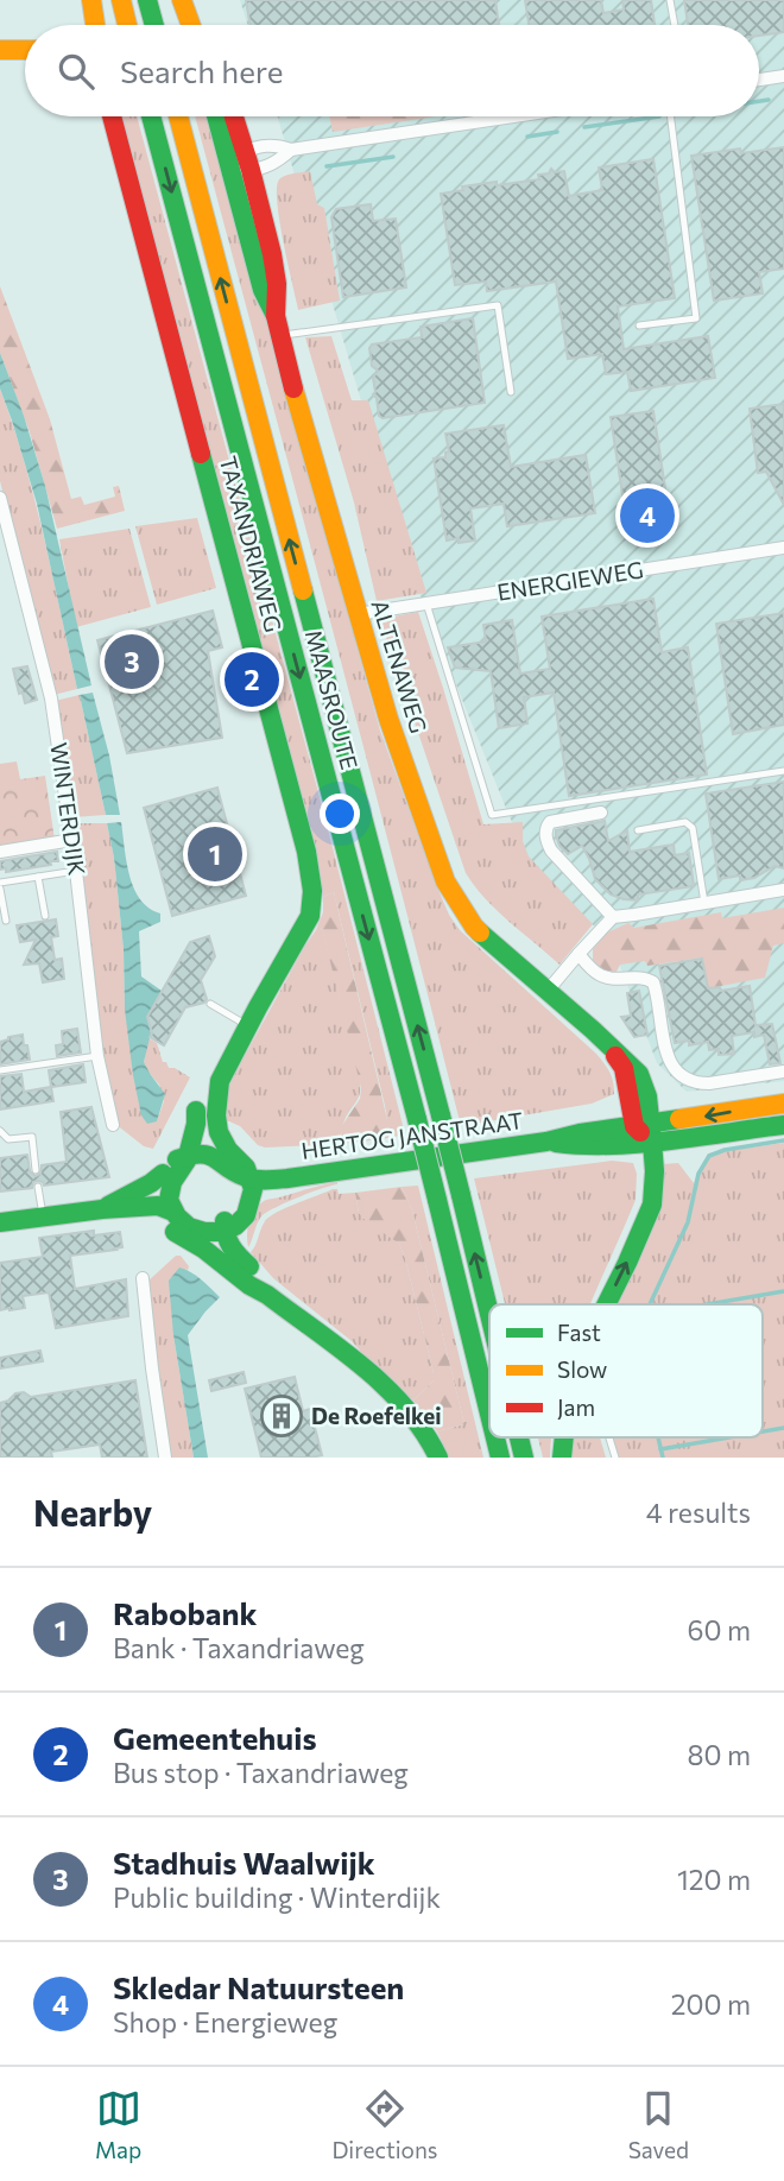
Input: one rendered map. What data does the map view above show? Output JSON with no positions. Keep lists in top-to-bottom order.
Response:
{
  "streets": {
    "main road": [
      "TAXANDRIAWEG",
      "ALTENAWEG",
      "MAASROUTE",
      "HERTOG JANSTRAAT"
    ],
    "street": ["ENERGIEWEG", "WINTERDIJK"]
  },
  "crossings": [
    ["TAXANDRIAWEG", "HERTOG JANSTRAAT"],
    ["ENERGIEWEG", "ALTENAWEG"],
    ["ALTENAWEG", "HERTOG JANSTRAAT"]
  ],
  "places": {
    "building": ["De Roefelkei"]
  },
  "legend": ["Fast", "Slow", "Jam"],
  "page": {
    "search": "Search here",
    "pins": [
      "4",
      "3",
      "2",
      "1"
    ],
    "heading": ["Nearby", "4 results"],
    "list": [
      {
        "mark": "1",
        "name": "Rabobank",
        "note": "Bank · Taxandriaweg",
        "value": "60 m"
      },
      {
        "mark": "2",
        "name": "Gemeentehuis",
        "note": "Bus stop · Taxandriaweg",
        "value": "80 m"
      },
      {
        "mark": "3",
        "name": "Stadhuis Waalwijk",
        "note": "Public building · Winterdijk",
        "value": "120 m"
      },
      {
        "mark": "4",
        "name": "Skledar Natuursteen",
        "note": "Shop · Energieweg",
        "value": "200 m"
      }
    ],
    "nav": ["Map", "Directions", "Saved"]
  }
}
